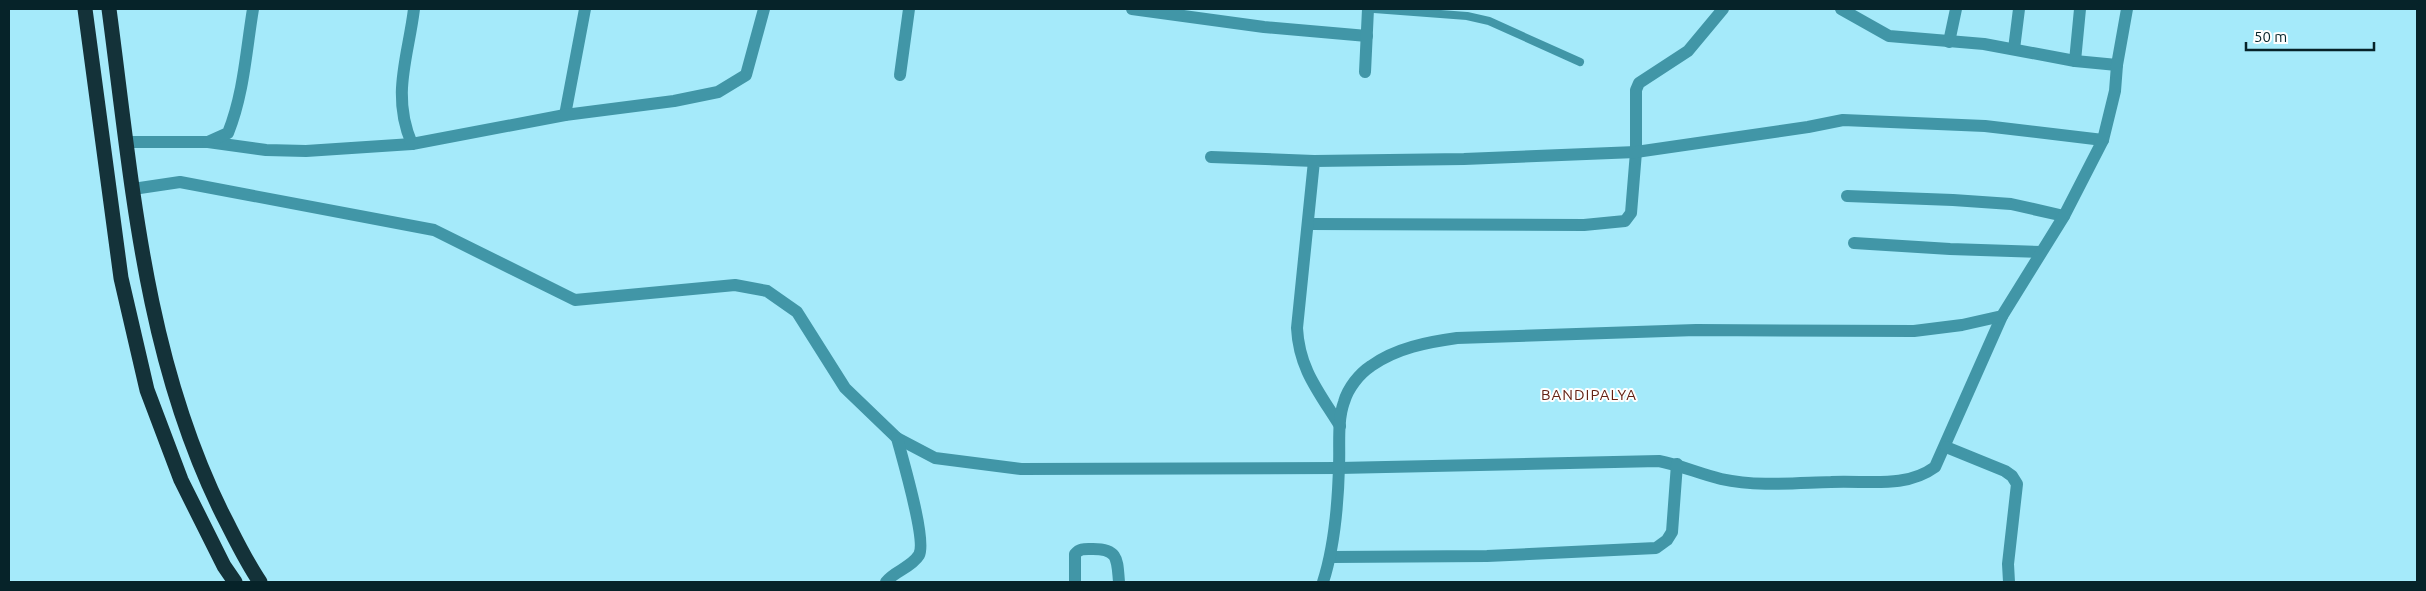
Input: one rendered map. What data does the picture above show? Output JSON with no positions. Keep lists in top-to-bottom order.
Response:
{
  "districts": ["BANDIPALYA"],
  "scale_bar": "50 m"
}
